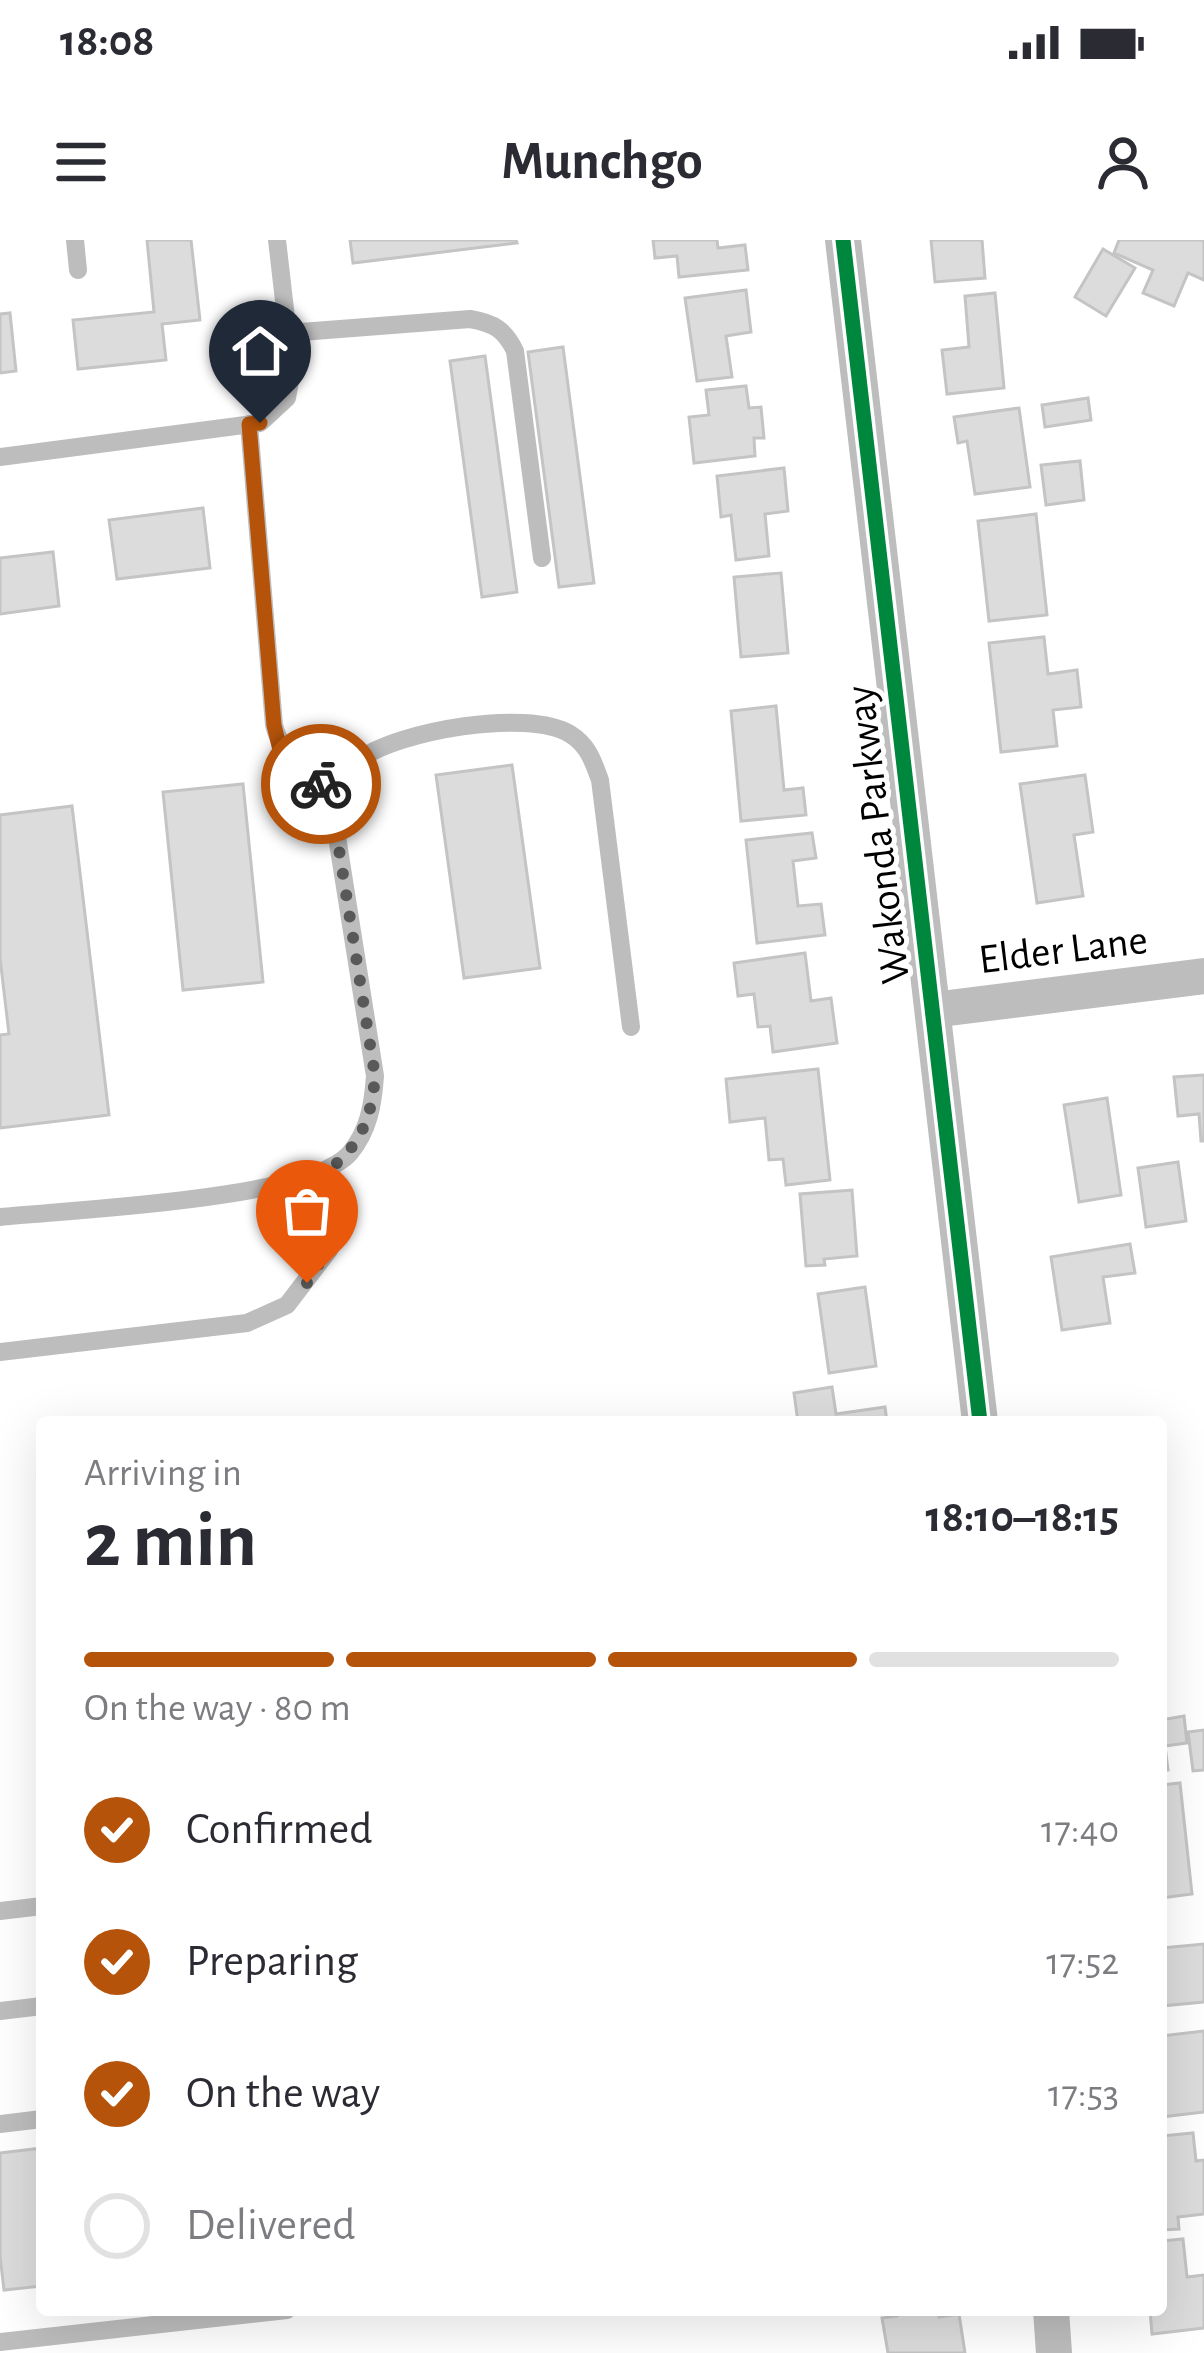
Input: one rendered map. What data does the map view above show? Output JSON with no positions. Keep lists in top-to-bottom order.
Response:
{
  "streets": {
    "street": ["Wakonda Parkway", "Elder Lane"]
  },
  "crossings": [
    ["Wakonda Parkway", "Elder Lane"]
  ],
  "page": {
    "status": "18:08",
    "header": "Munchgo",
    "heading": ["2 min", "Arriving in", "18:10–18:15"],
    "bar": "On the way · 80 m",
    "list": [
      ["Confirmed", "17:40"],
      ["Preparing", "17:52"],
      ["On the way", "17:53"],
      "Delivered"
    ]
  }
}
